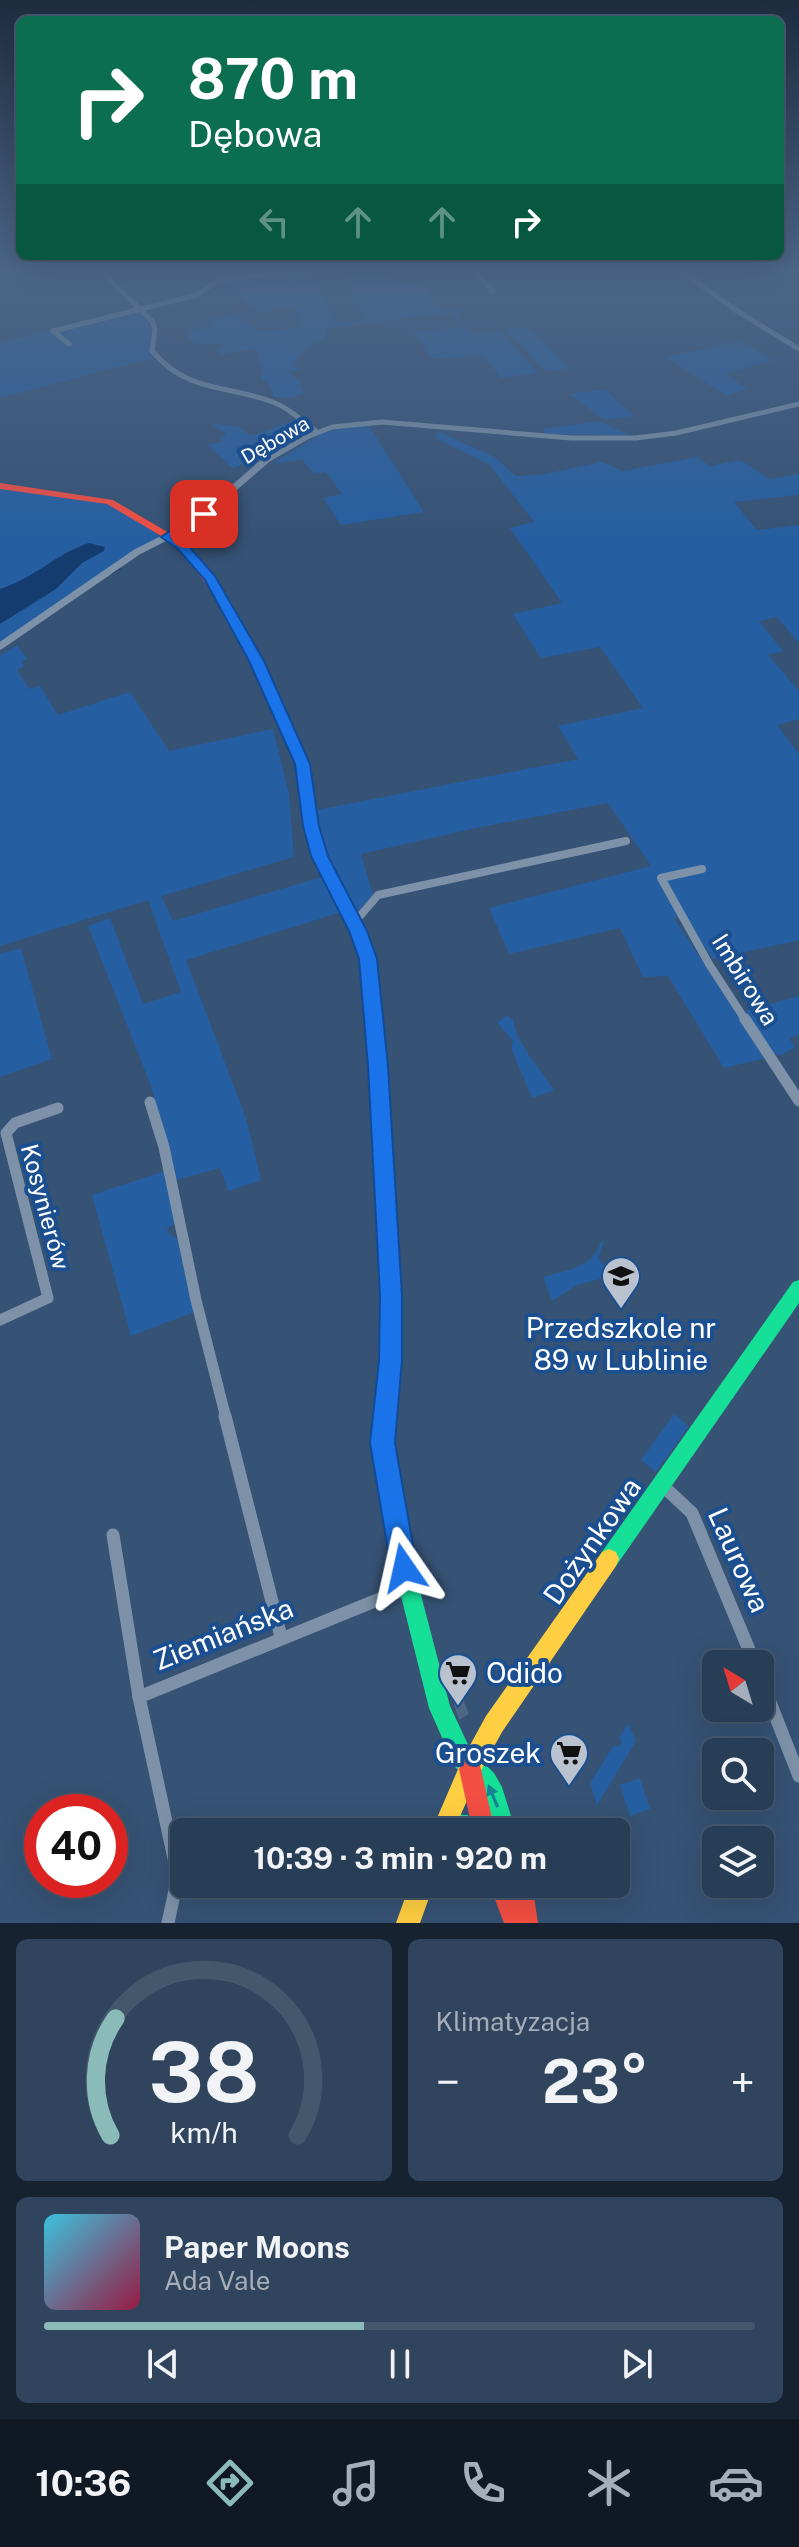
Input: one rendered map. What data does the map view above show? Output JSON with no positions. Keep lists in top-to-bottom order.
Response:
{
  "streets": {
    "street": [
      "Dębowa",
      "Imbirowa",
      "Kosynierów",
      "Dożynkowa",
      "Laurowa",
      "Ziemiańska"
    ]
  },
  "crossings": [
    ["Dożynkowa", "Laurowa"]
  ],
  "places": {
    "school or university": ["Przedszkole nr 89 w Lublinie"],
    "supermarket": ["Odido", "Groszek"]
  },
  "north": "top left",
  "page": {
    "turn": ["870 m", "Dębowa"],
    "limit": "40",
    "trip": "10:39 · 3 min · 920 m",
    "tile": "Klimatyzacja",
    "heat": ["−", "23°", "+"],
    "song": ["Paper Moons", "Ada Vale"],
    "tabs": "10:36",
    "gauge": ["38", "km/h"]
  }
}
